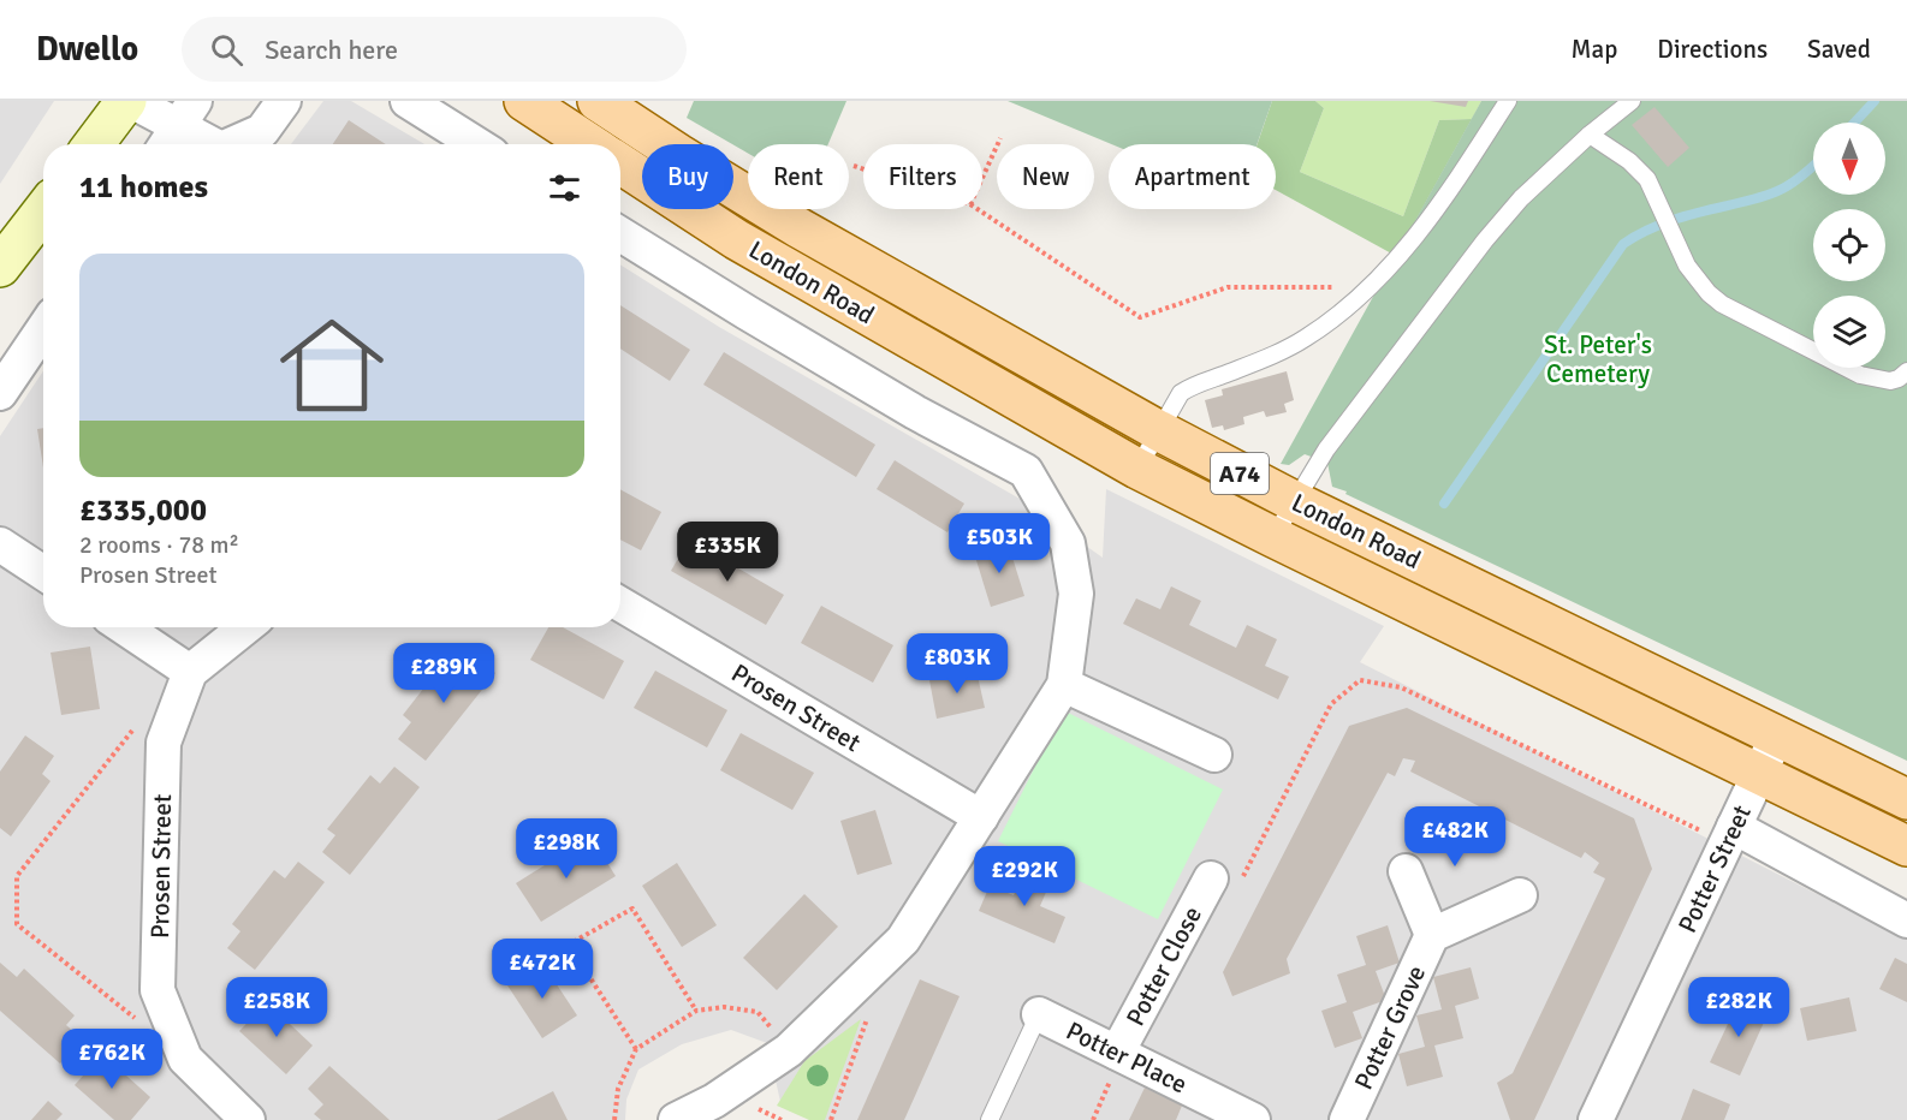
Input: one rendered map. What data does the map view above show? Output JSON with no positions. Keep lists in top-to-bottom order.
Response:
{
  "streets": {
    "main road": ["London Road", "A74"],
    "street": [
      "Prosen Street",
      "Potter Street",
      "Potter Close",
      "Potter Grove",
      "Potter Place"
    ]
  },
  "crossings": [
    ["London Road", "Potter Street"],
    ["Potter Close", "Potter Place"]
  ],
  "parks": ["St. Peter's Cemetery"],
  "north": "bottom",
  "page": {
    "header": "Dwello",
    "search": "Search here",
    "nav": ["Map", "Directions", "Saved"],
    "chip": [
      "Buy",
      "Rent",
      "Filters",
      "New",
      "Apartment"
    ],
    "heading": "11 homes",
    "list": [
      {
        "name": "£335,000",
        "note": "2 rooms · 78 m² · Prosen Street"
      }
    ],
    "price": [
      "£503K",
      "£335K",
      "£803K",
      "£289K",
      "£482K",
      "£298K",
      "£292K",
      "£472K",
      "£258K",
      "£282K",
      "£762K"
    ]
  }
}
